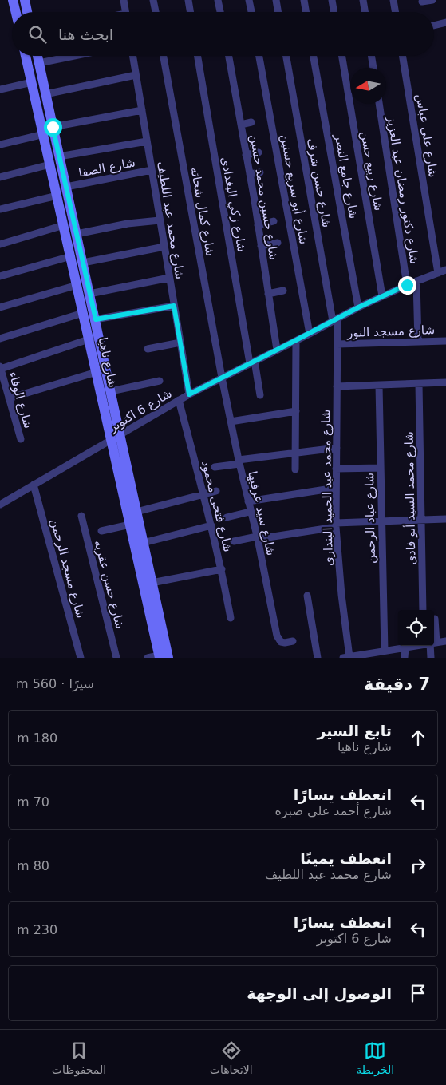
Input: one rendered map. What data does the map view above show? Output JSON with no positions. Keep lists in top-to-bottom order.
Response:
{
  "streets": {
    "main road": ["شارع ناهيا"],
    "street": [
      "شارع على عباس",
      "شارع الصفا",
      "شارع ربيع حسن",
      "شارع جامع النصر",
      "شارع حسن شرف",
      "شارع أبو سريع حسنين",
      "شارع دكتور رمضان عبد العزيز",
      "شارع حسين محمد حسين",
      "شارع زكي البغدادى",
      "شارع كمال شحاته",
      "شارع محمد عبد اللطيف",
      "شارع مسجد النور",
      "شارع الوفاء",
      "شارع 6 اكتوبر",
      "شارع محمد عبد الحميد البندارى",
      "شارع محمد السيد أبو فادى",
      "شارع فتحى محمود",
      "شارع سيد عرقبها",
      "شارع عباد الرحمن",
      "شارع مسجد الرحمن",
      "شارع حسن عقربه"
    ]
  },
  "crossings": [
    ["شارع على عباس", "شارع 6 اكتوبر"],
    ["شارع الصفا", "شارع محمد عبد اللطيف"],
    ["شارع الصفا", "شارع ناهيا"],
    ["شارع ربيع حسن", "شارع 6 اكتوبر"],
    ["شارع جامع النصر", "شارع 6 اكتوبر"],
    ["شارع حسن شرف", "شارع 6 اكتوبر"],
    ["شارع حسن شرف", "شارع محمد عبد الحميد البندارى"],
    ["شارع أبو سريع حسنين", "شارع 6 اكتوبر"],
    ["شارع دكتور رمضان عبد العزيز", "شارع 6 اكتوبر"],
    ["شارع حسين محمد حسين", "شارع 6 اكتوبر"],
    ["شارع زكي البغدادى", "شارع 6 اكتوبر"],
    ["شارع كمال شحاته", "شارع 6 اكتوبر"],
    ["شارع كمال شحاته", "شارع سيد عرقبها"],
    ["شارع محمد عبد اللطيف", "شارع 6 اكتوبر"],
    ["شارع مسجد النور", "شارع محمد عبد الحميد البندارى"],
    ["شارع ناهيا", "شارع 6 اكتوبر"],
    ["شارع 6 اكتوبر", "شارع محمد عبد الحميد البندارى"],
    ["شارع 6 اكتوبر", "شارع فتحى محمود"],
    ["شارع 6 اكتوبر", "شارع سيد عرقبها"],
    ["شارع 6 اكتوبر", "شارع مسجد الرحمن"]
  ],
  "north": "left",
  "page": {
    "search": "ابحث هنا",
    "heading": ["7 دقيقة", "سيرًا · 560 m"],
    "list": [
      ["تابع السير", "شارع ناهيا", "180 m"],
      ["انعطف يسارًا", "شارع أحمد على صبره", "70 m"],
      ["انعطف يمينًا", "شارع محمد عبد اللطيف", "80 m"],
      ["انعطف يسارًا", "شارع 6 اكتوبر", "230 m"],
      "الوصول إلى الوجهة"
    ],
    "nav": ["الخريطة", "الاتجاهات", "المحفوظات"]
  }
}
